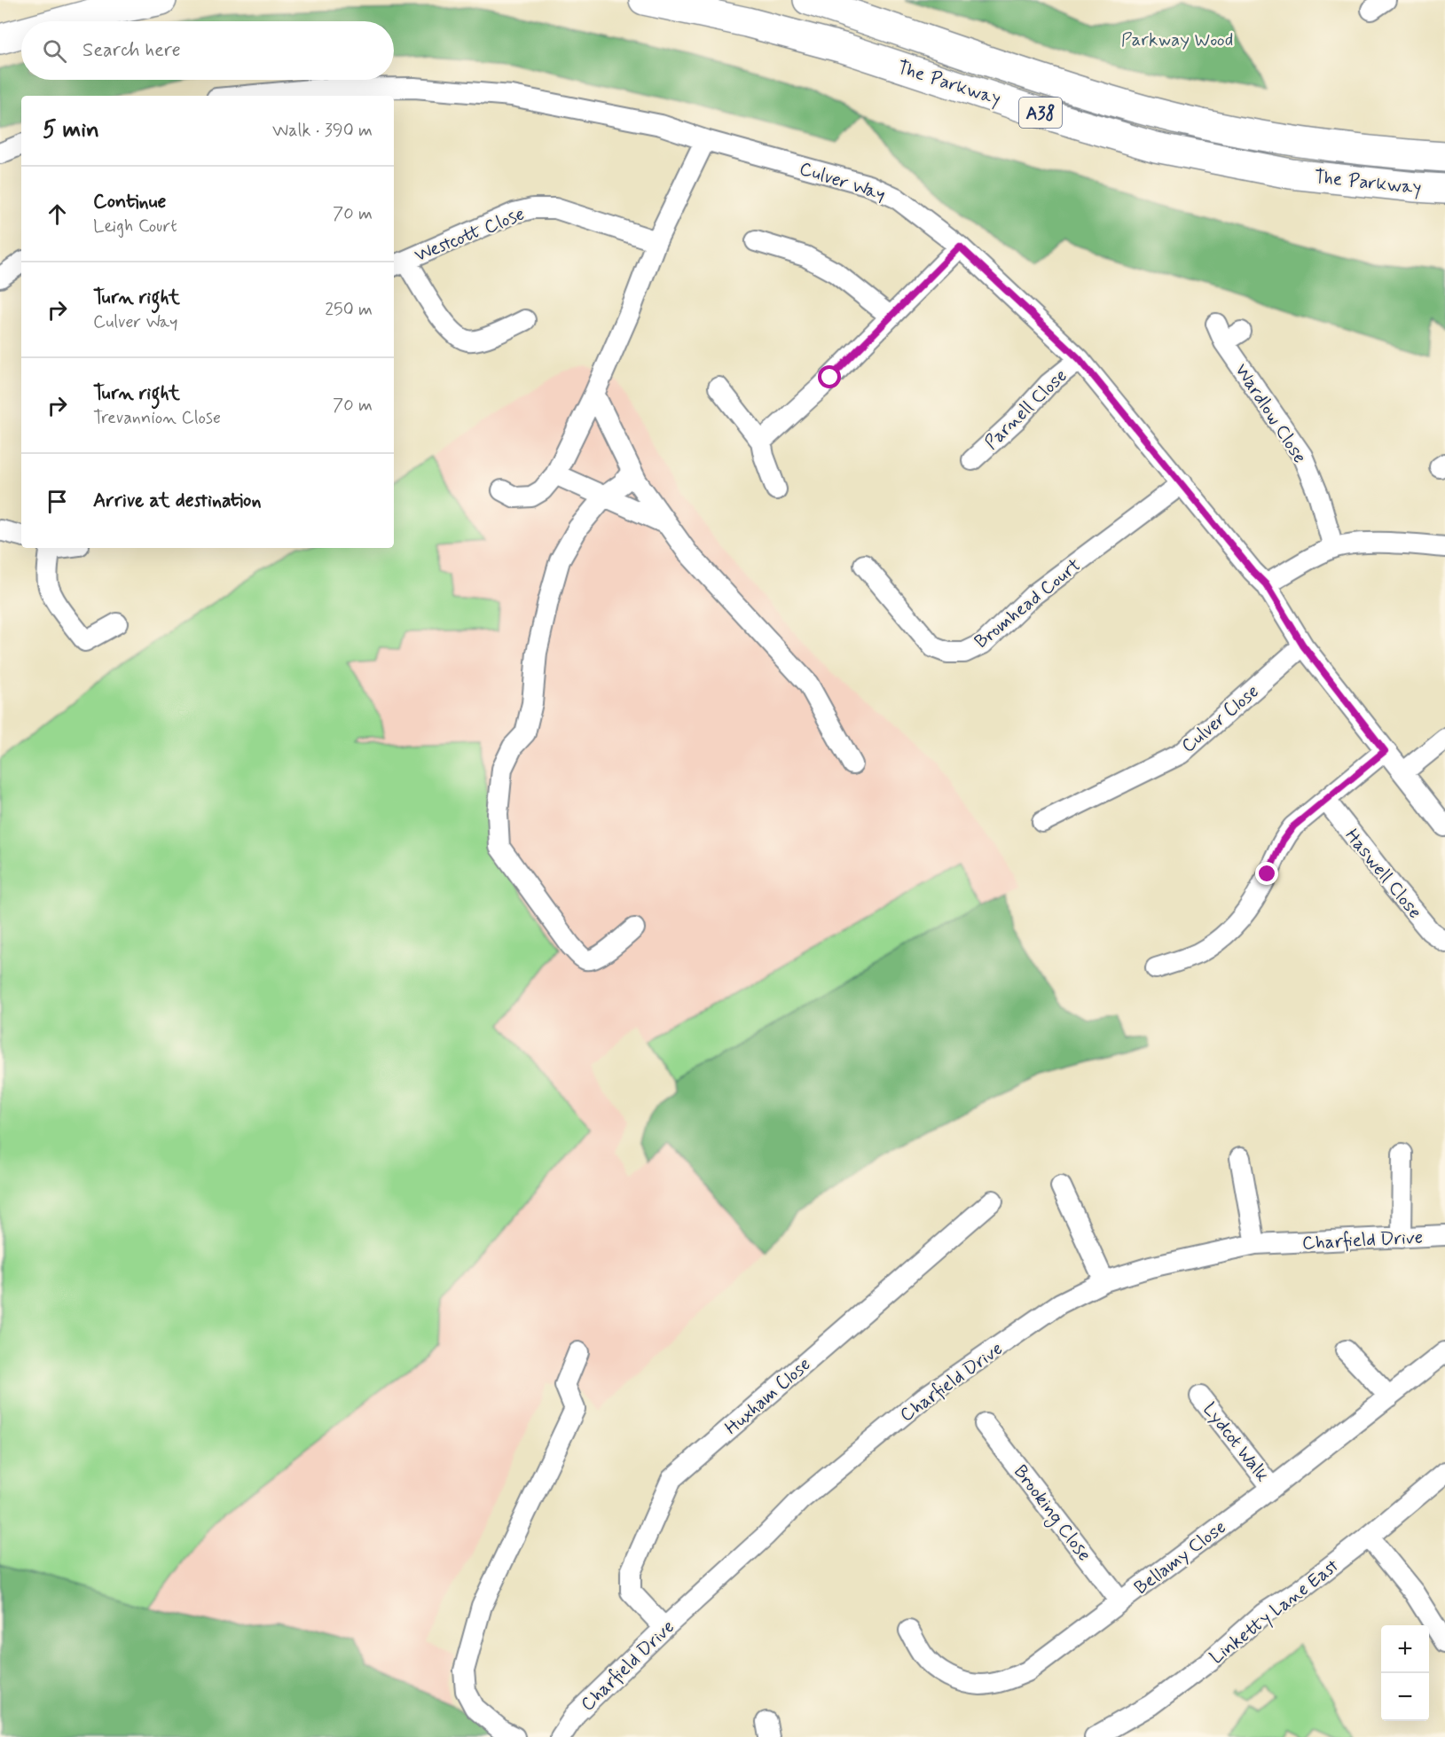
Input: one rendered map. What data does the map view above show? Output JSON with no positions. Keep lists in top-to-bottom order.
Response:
{
  "streets": {
    "highway": ["The Parkway", "A38"],
    "street": [
      "Culver Way",
      "Westcott Close",
      "Parnell Close",
      "Wardlow Close",
      "Bromhead Court",
      "Culver Close",
      "Haswell Close",
      "Charfield Drive",
      "Huxham Close",
      "Lydcot Walk",
      "Brooking Close",
      "Bellamy Close",
      "Linketty Lane East"
    ]
  },
  "crossings": [
    ["The Parkway", "A38"],
    ["Culver Way", "Parnell Close"],
    ["Culver Way", "Bromhead Court"],
    ["Culver Way", "Culver Close"],
    ["Charfield Drive", "Huxham Close"],
    ["Lydcot Walk", "Bellamy Close"],
    ["Brooking Close", "Bellamy Close"]
  ],
  "parks": ["Parkway Wood"],
  "page": {
    "search": "Search here",
    "heading": ["5 min", "Walk · 390 m"],
    "list": [
      ["Continue", "Leigh Court", "70 m"],
      ["Turn right", "Culver Way", "250 m"],
      ["Turn right", "Trevannion Close", "70 m"],
      "Arrive at destination"
    ],
    "map_buttons": ["+", "−"]
  }
}
